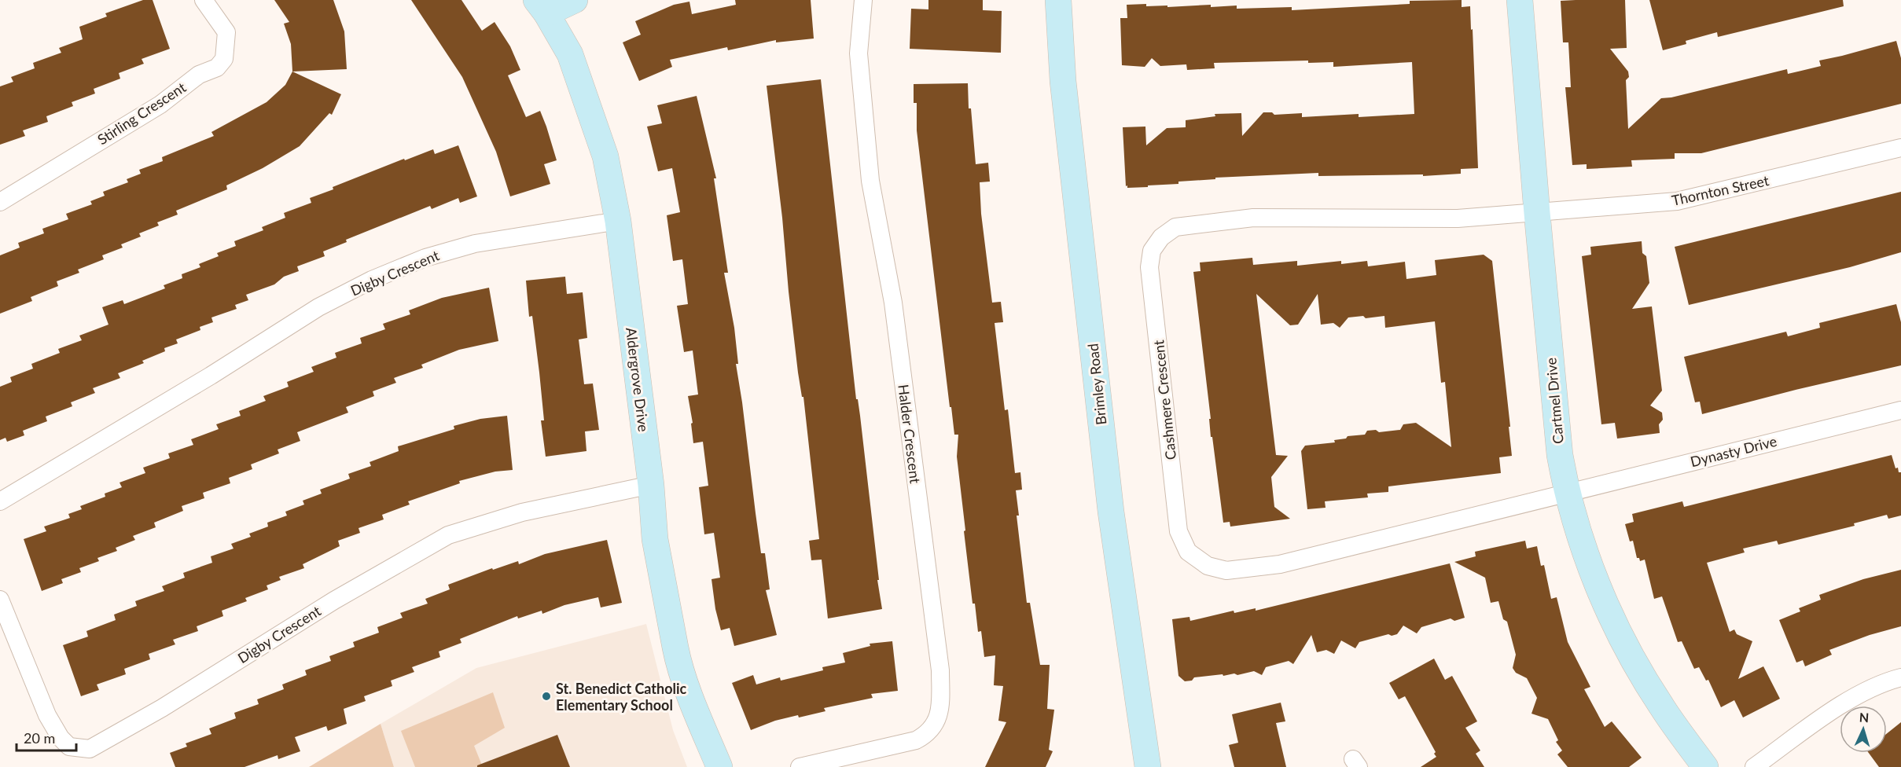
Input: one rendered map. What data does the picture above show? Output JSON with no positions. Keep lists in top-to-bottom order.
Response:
{
  "streets": {
    "street": [
      "Stirling Crescent",
      "Thornton Street",
      "Digby Crescent",
      "Aldergrove Drive",
      "Brimley Road",
      "Cashmere Crescent",
      "Cartmel Drive",
      "Halder Crescent",
      "Dynasty Drive"
    ]
  },
  "crossings": [
    ["Thornton Street", "Cashmere Crescent"],
    ["Thornton Street", "Cartmel Drive"],
    ["Digby Crescent", "Aldergrove Drive"],
    ["Cashmere Crescent", "Cartmel Drive"],
    ["Cashmere Crescent", "Dynasty Drive"],
    ["Cartmel Drive", "Dynasty Drive"]
  ],
  "places": ["St. Benedict Catholic Elementary School"],
  "scale_bar": "20 m",
  "north": "top"
}
